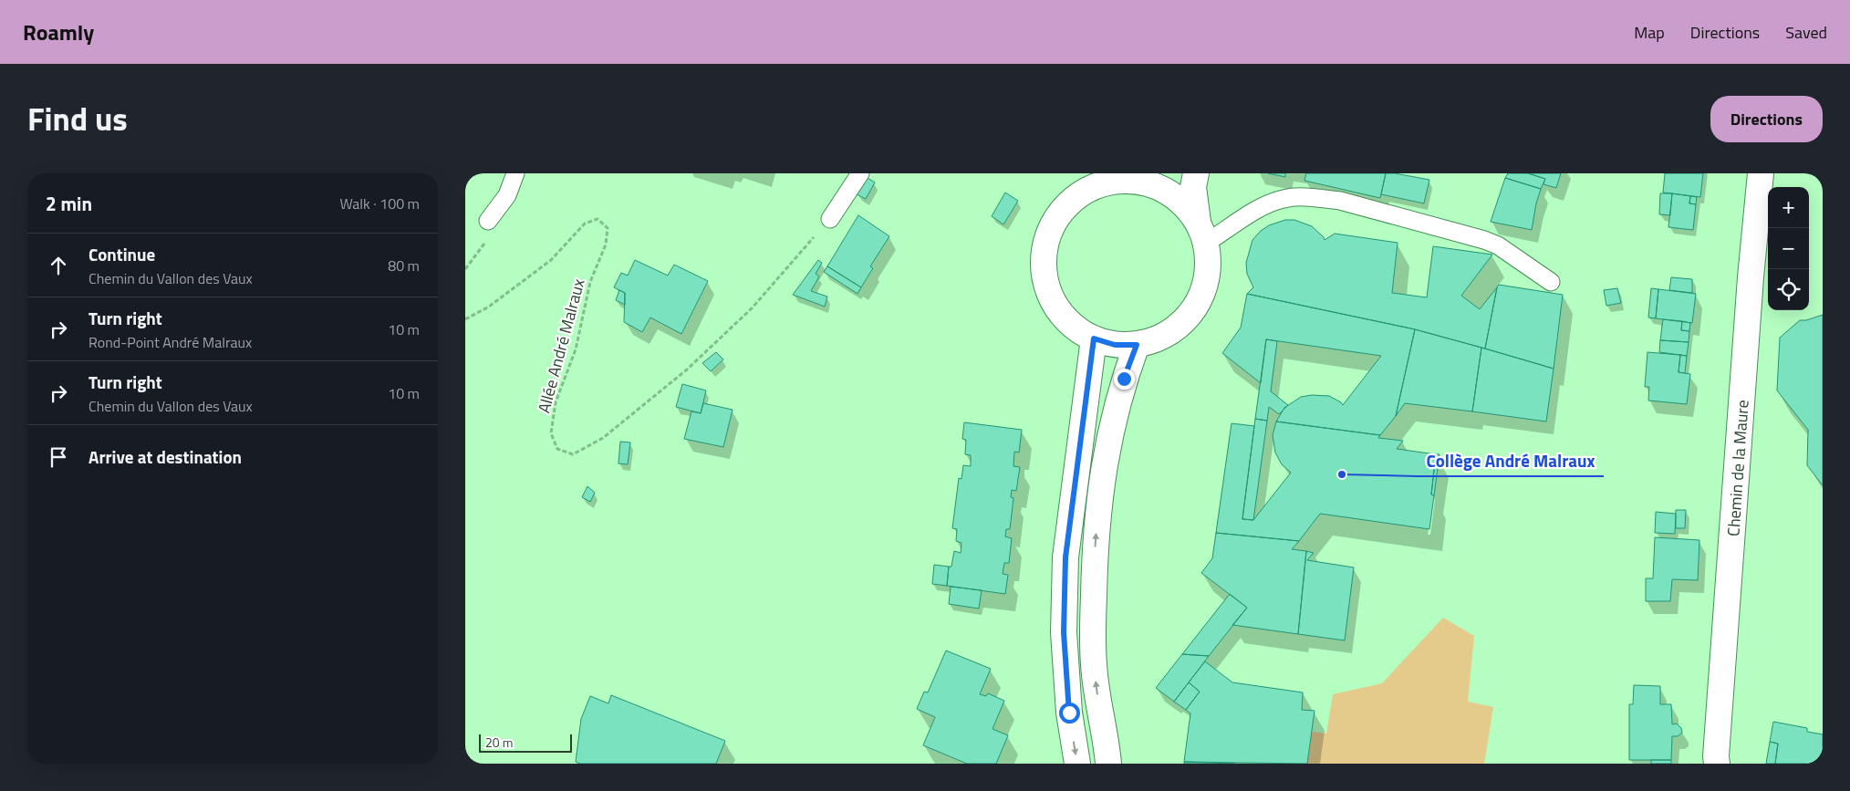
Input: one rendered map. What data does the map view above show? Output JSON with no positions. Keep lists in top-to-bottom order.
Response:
{
  "streets": {
    "street": ["Chemin de la Maure"],
    "path": ["Allée André Malraux"]
  },
  "places": ["Collège André Malraux"],
  "scale_bar": "20 m",
  "page": {
    "header": "Roamly",
    "nav": ["Map", "Directions", "Saved"],
    "title": "Find us",
    "buttons": "Directions",
    "heading": ["2 min", "Walk · 100 m"],
    "map_buttons": ["+", "−"],
    "list": [
      ["Continue", "Chemin du Vallon des Vaux", "80 m"],
      ["Turn right", "Rond-Point André Malraux", "10 m"],
      ["Turn right", "Chemin du Vallon des Vaux", "10 m"],
      "Arrive at destination"
    ],
    "scale": "20 m"
  }
}
